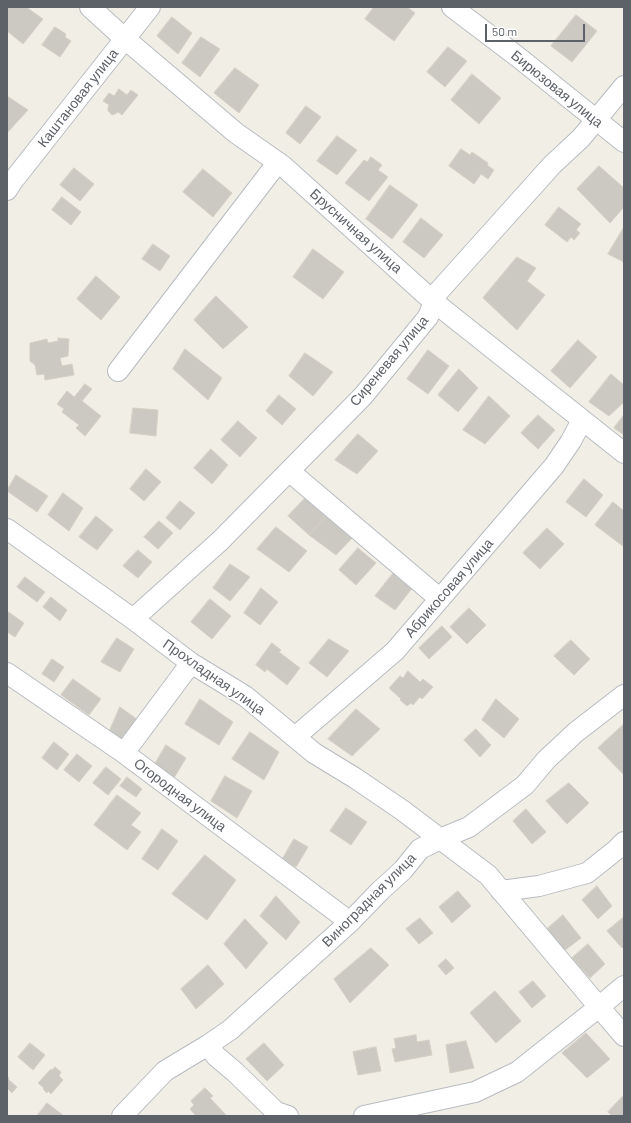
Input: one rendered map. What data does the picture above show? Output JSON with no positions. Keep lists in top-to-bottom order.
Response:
{
  "streets": {
    "street": [
      "Бирюзовая улица",
      "Каштановая улица",
      "Брусничная улица",
      "Сиреневая улица",
      "Абрикосовая улица",
      "Прохладная улица",
      "Огородная улица",
      "Виноградная улица"
    ]
  },
  "crossings": [
    ["Бирюзовая улица", "Сиреневая улица"],
    ["Каштановая улица", "Брусничная улица"],
    ["Брусничная улица", "Сиреневая улица"],
    ["Брусничная улица", "Абрикосовая улица"],
    ["Сиреневая улица", "Прохладная улица"],
    ["Абрикосовая улица", "Прохладная улица"],
    ["Прохладная улица", "Виноградная улица"],
    ["Огородная улица", "Виноградная улица"]
  ],
  "scale_bar": "50 m"
}
